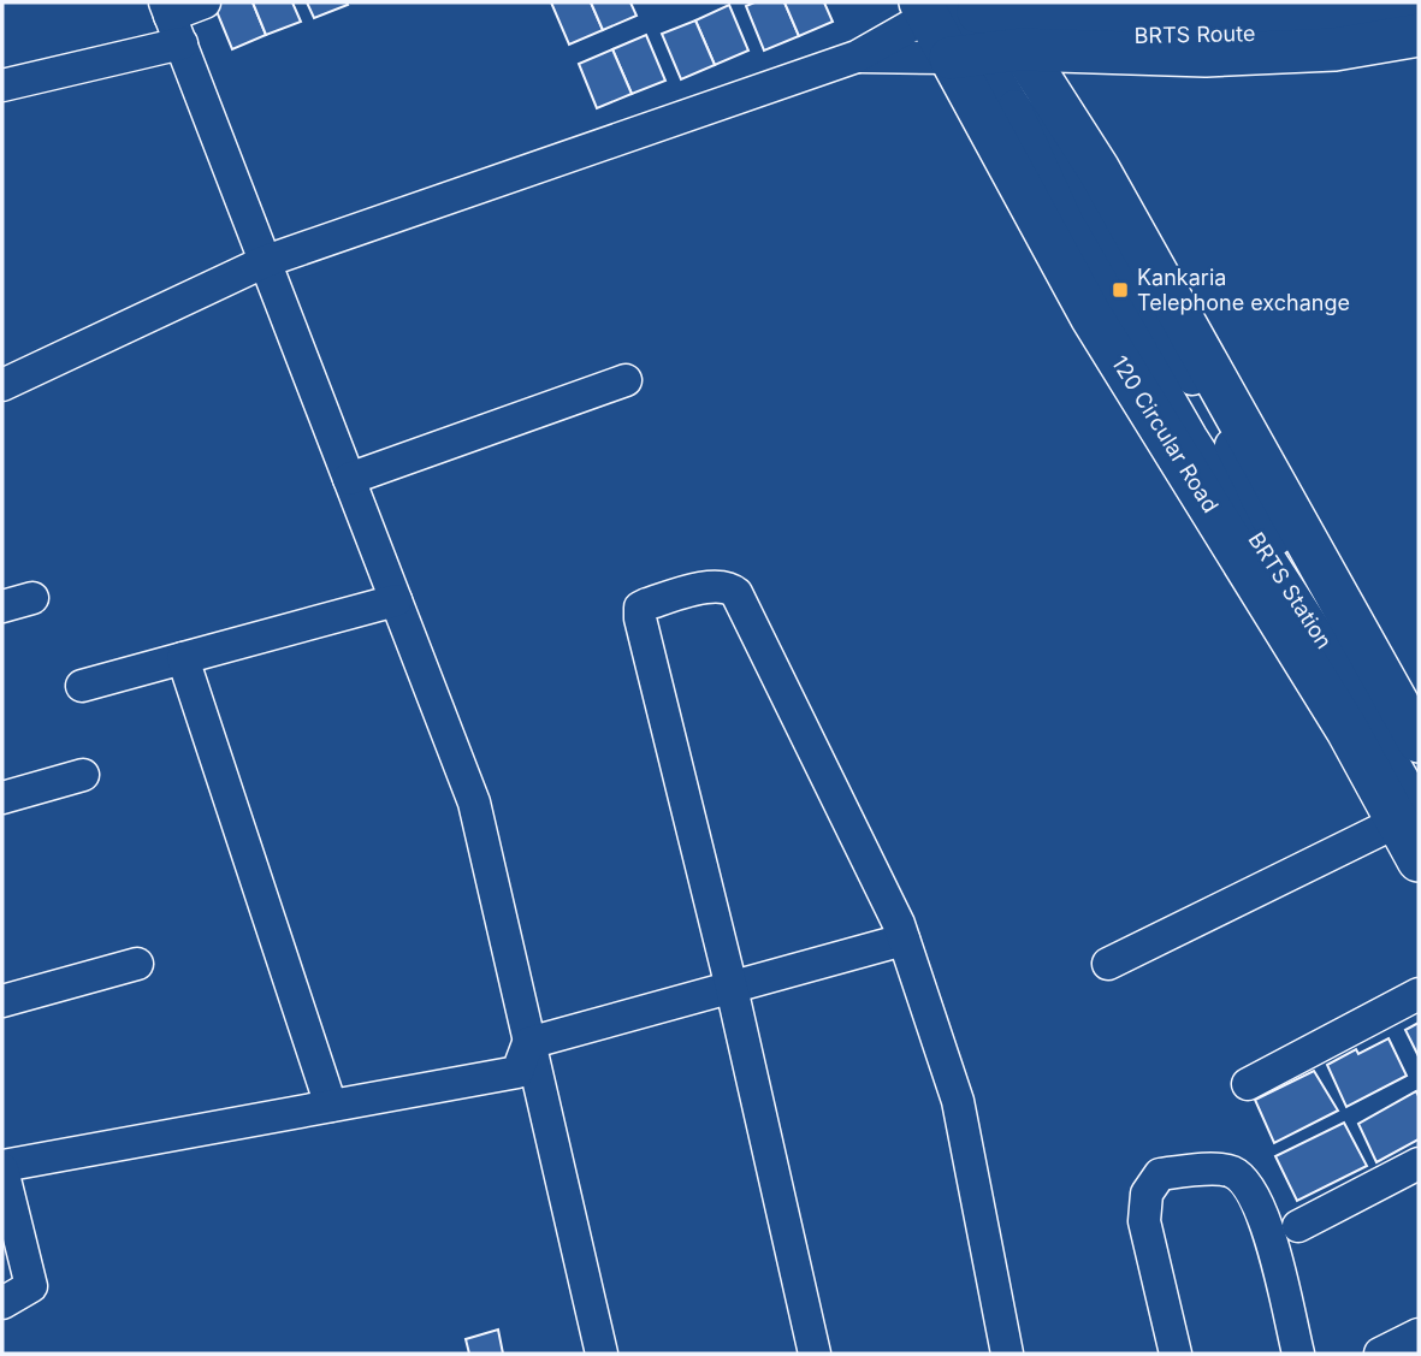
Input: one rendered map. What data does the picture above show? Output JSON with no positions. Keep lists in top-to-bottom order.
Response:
{
  "streets": {
    "main road": ["120 Circular Road"],
    "street": ["BRTS Route", "BRTS Station"]
  },
  "crossings": [
    ["BRTS Route", "120 Circular Road"],
    ["BRTS Route", "BRTS Station"],
    ["120 Circular Road", "BRTS Station"]
  ],
  "places": {
    "transit": ["Kankaria Telephone exchange"]
  }
}
